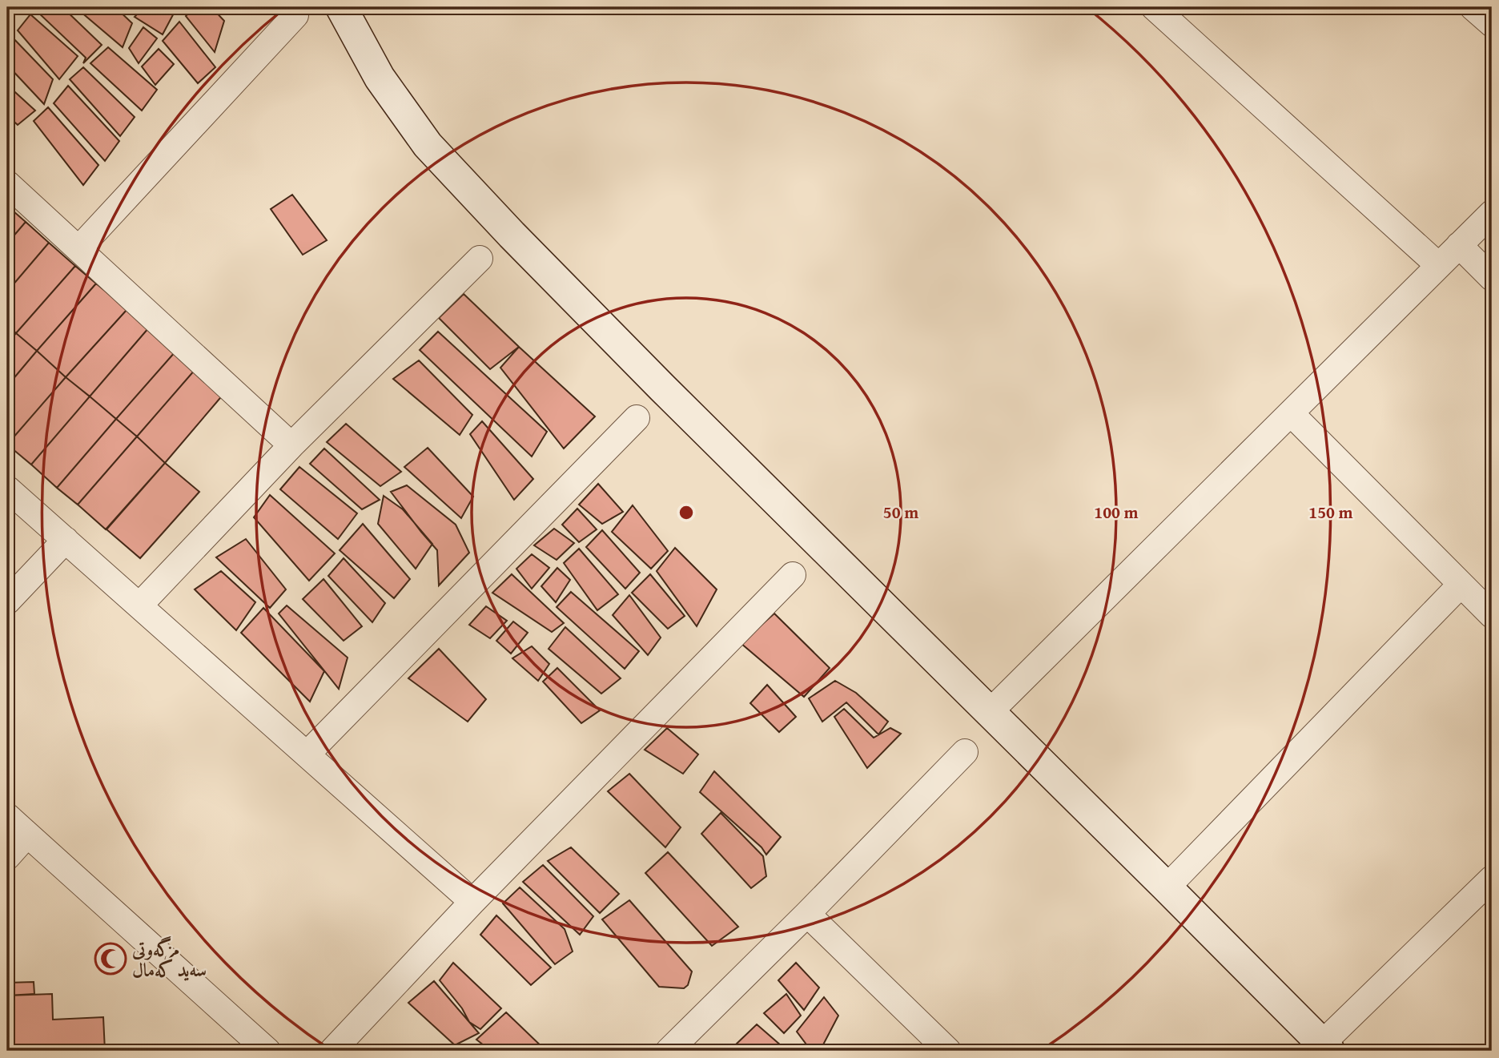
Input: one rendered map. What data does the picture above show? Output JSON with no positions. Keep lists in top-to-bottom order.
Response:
{
  "places": {
    "mosque": ["مزگەوتی سەید کەمال"]
  },
  "rings": ["50 m", "100 m", "150 m"]
}
